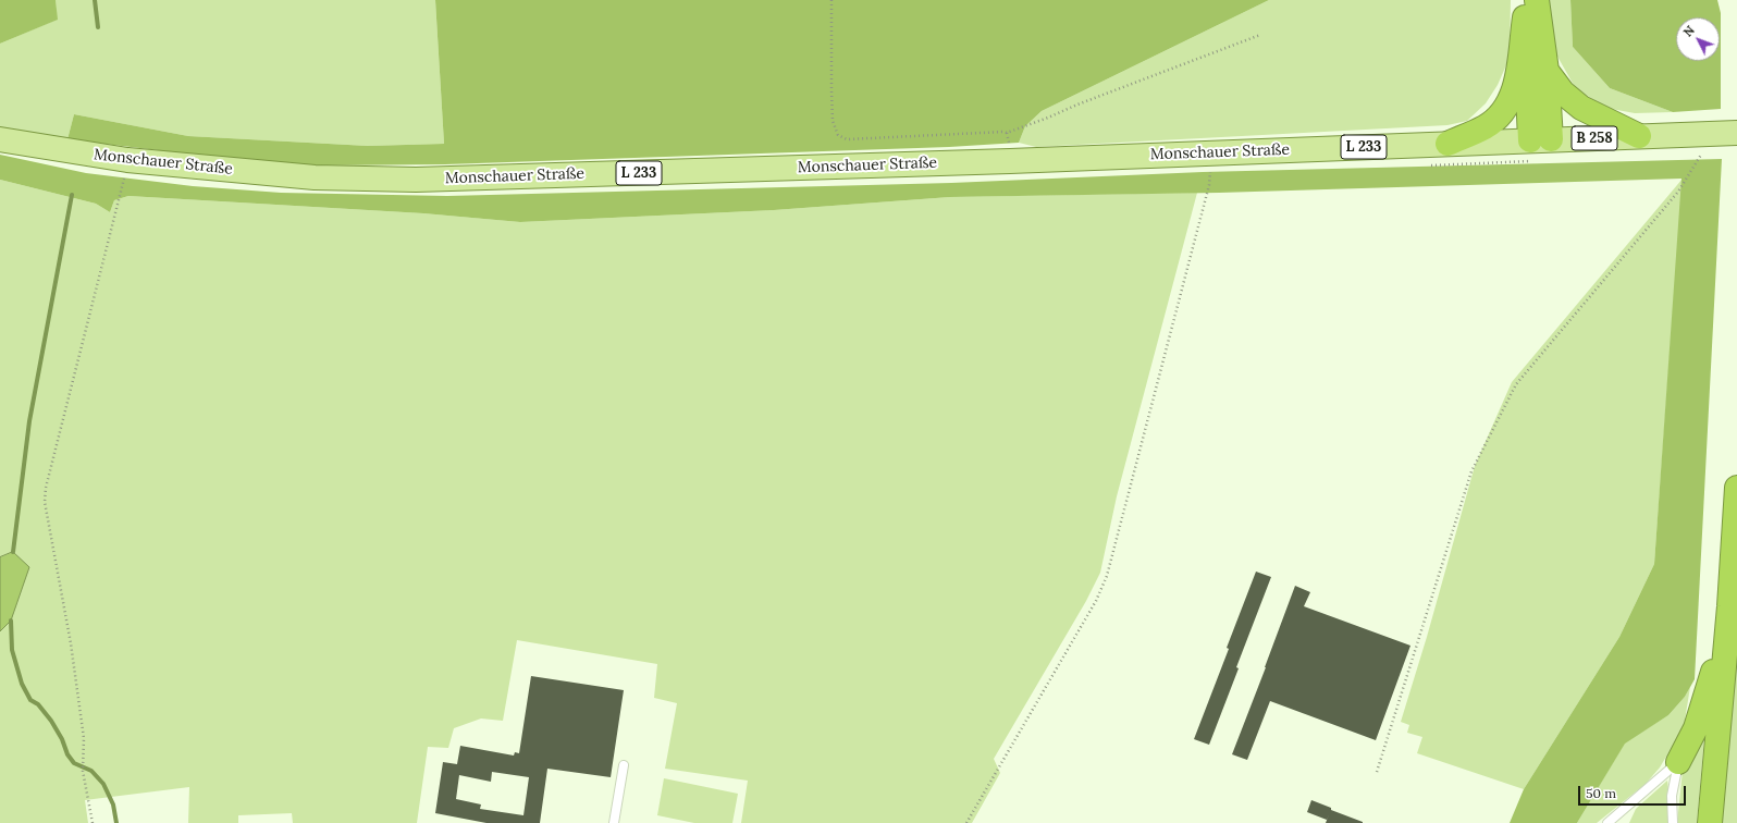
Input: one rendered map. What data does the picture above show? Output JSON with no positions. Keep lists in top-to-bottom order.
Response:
{
  "streets": {
    "main road": ["B 258", "L 233", "Monschauer Straße"]
  },
  "scale_bar": "50 m",
  "north": "top left"
}
